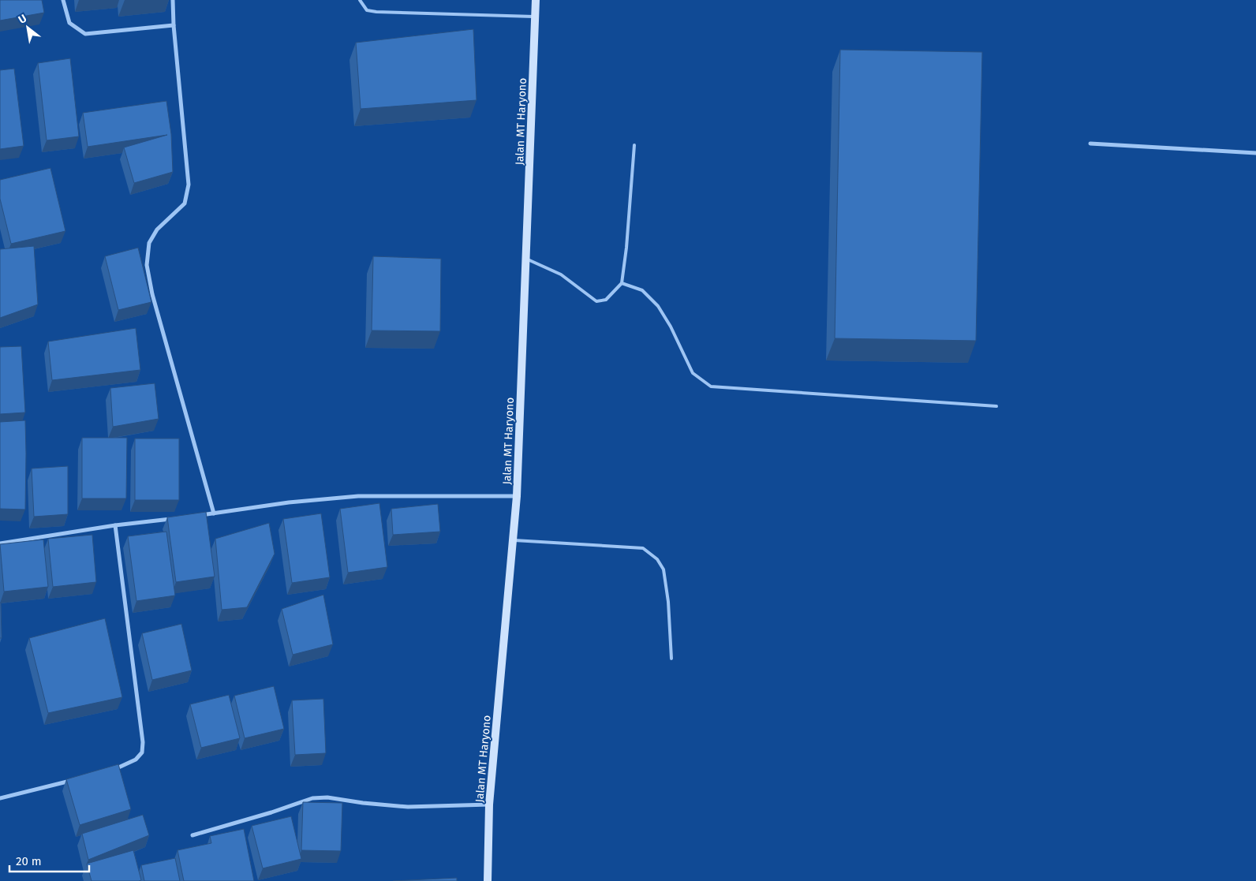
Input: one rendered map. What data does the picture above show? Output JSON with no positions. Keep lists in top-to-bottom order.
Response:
{
  "streets": {
    "main road": ["Jalan MT Haryono"]
  },
  "scale_bar": "20 m",
  "north": "top left"
}
